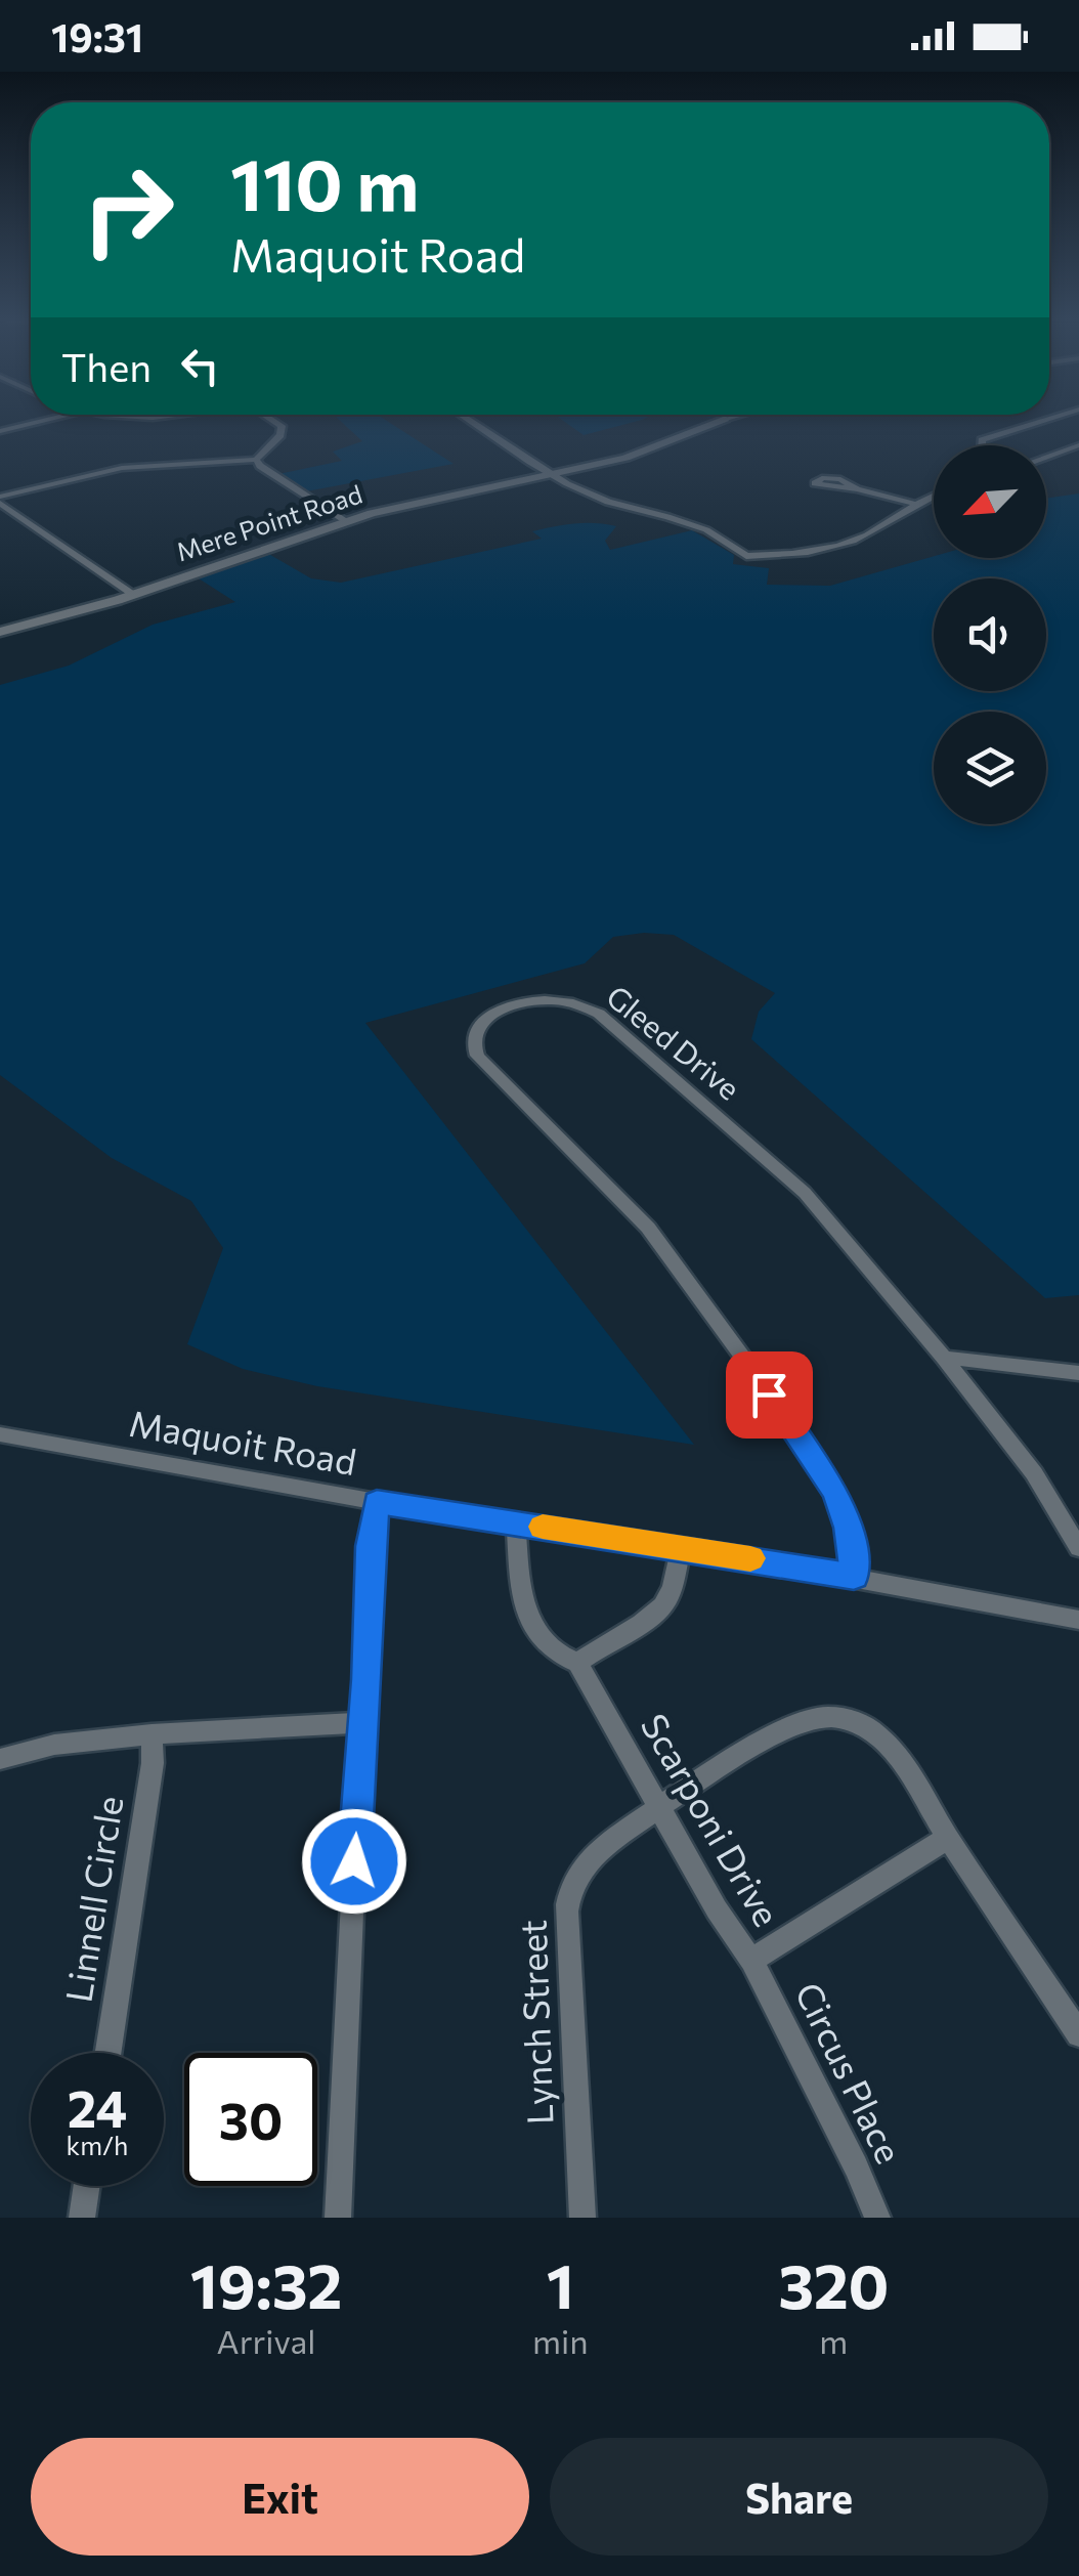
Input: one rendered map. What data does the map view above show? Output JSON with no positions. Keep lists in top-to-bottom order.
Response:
{
  "streets": {
    "street": [
      "Mere Point Road",
      "Gleed Drive",
      "Maquoit Road",
      "Scarponi Drive",
      "Linnell Circle",
      "Lynch Street",
      "Circus Place"
    ]
  },
  "crossings": [
    ["Gleed Drive", "Maquoit Road"],
    ["Scarponi Drive", "Lynch Street"],
    ["Scarponi Drive", "Circus Place"]
  ],
  "north": "bottom left",
  "page": {
    "status": "19:31",
    "turn": ["110 m", "Maquoit Road"],
    "then": "Then",
    "speed": "24 km/h",
    "limit": "30",
    "eta": [
      "19:32",
      "Arrival",
      "1",
      "min",
      "320",
      "m"
    ],
    "buttons": ["Exit", "Share"]
  }
}
